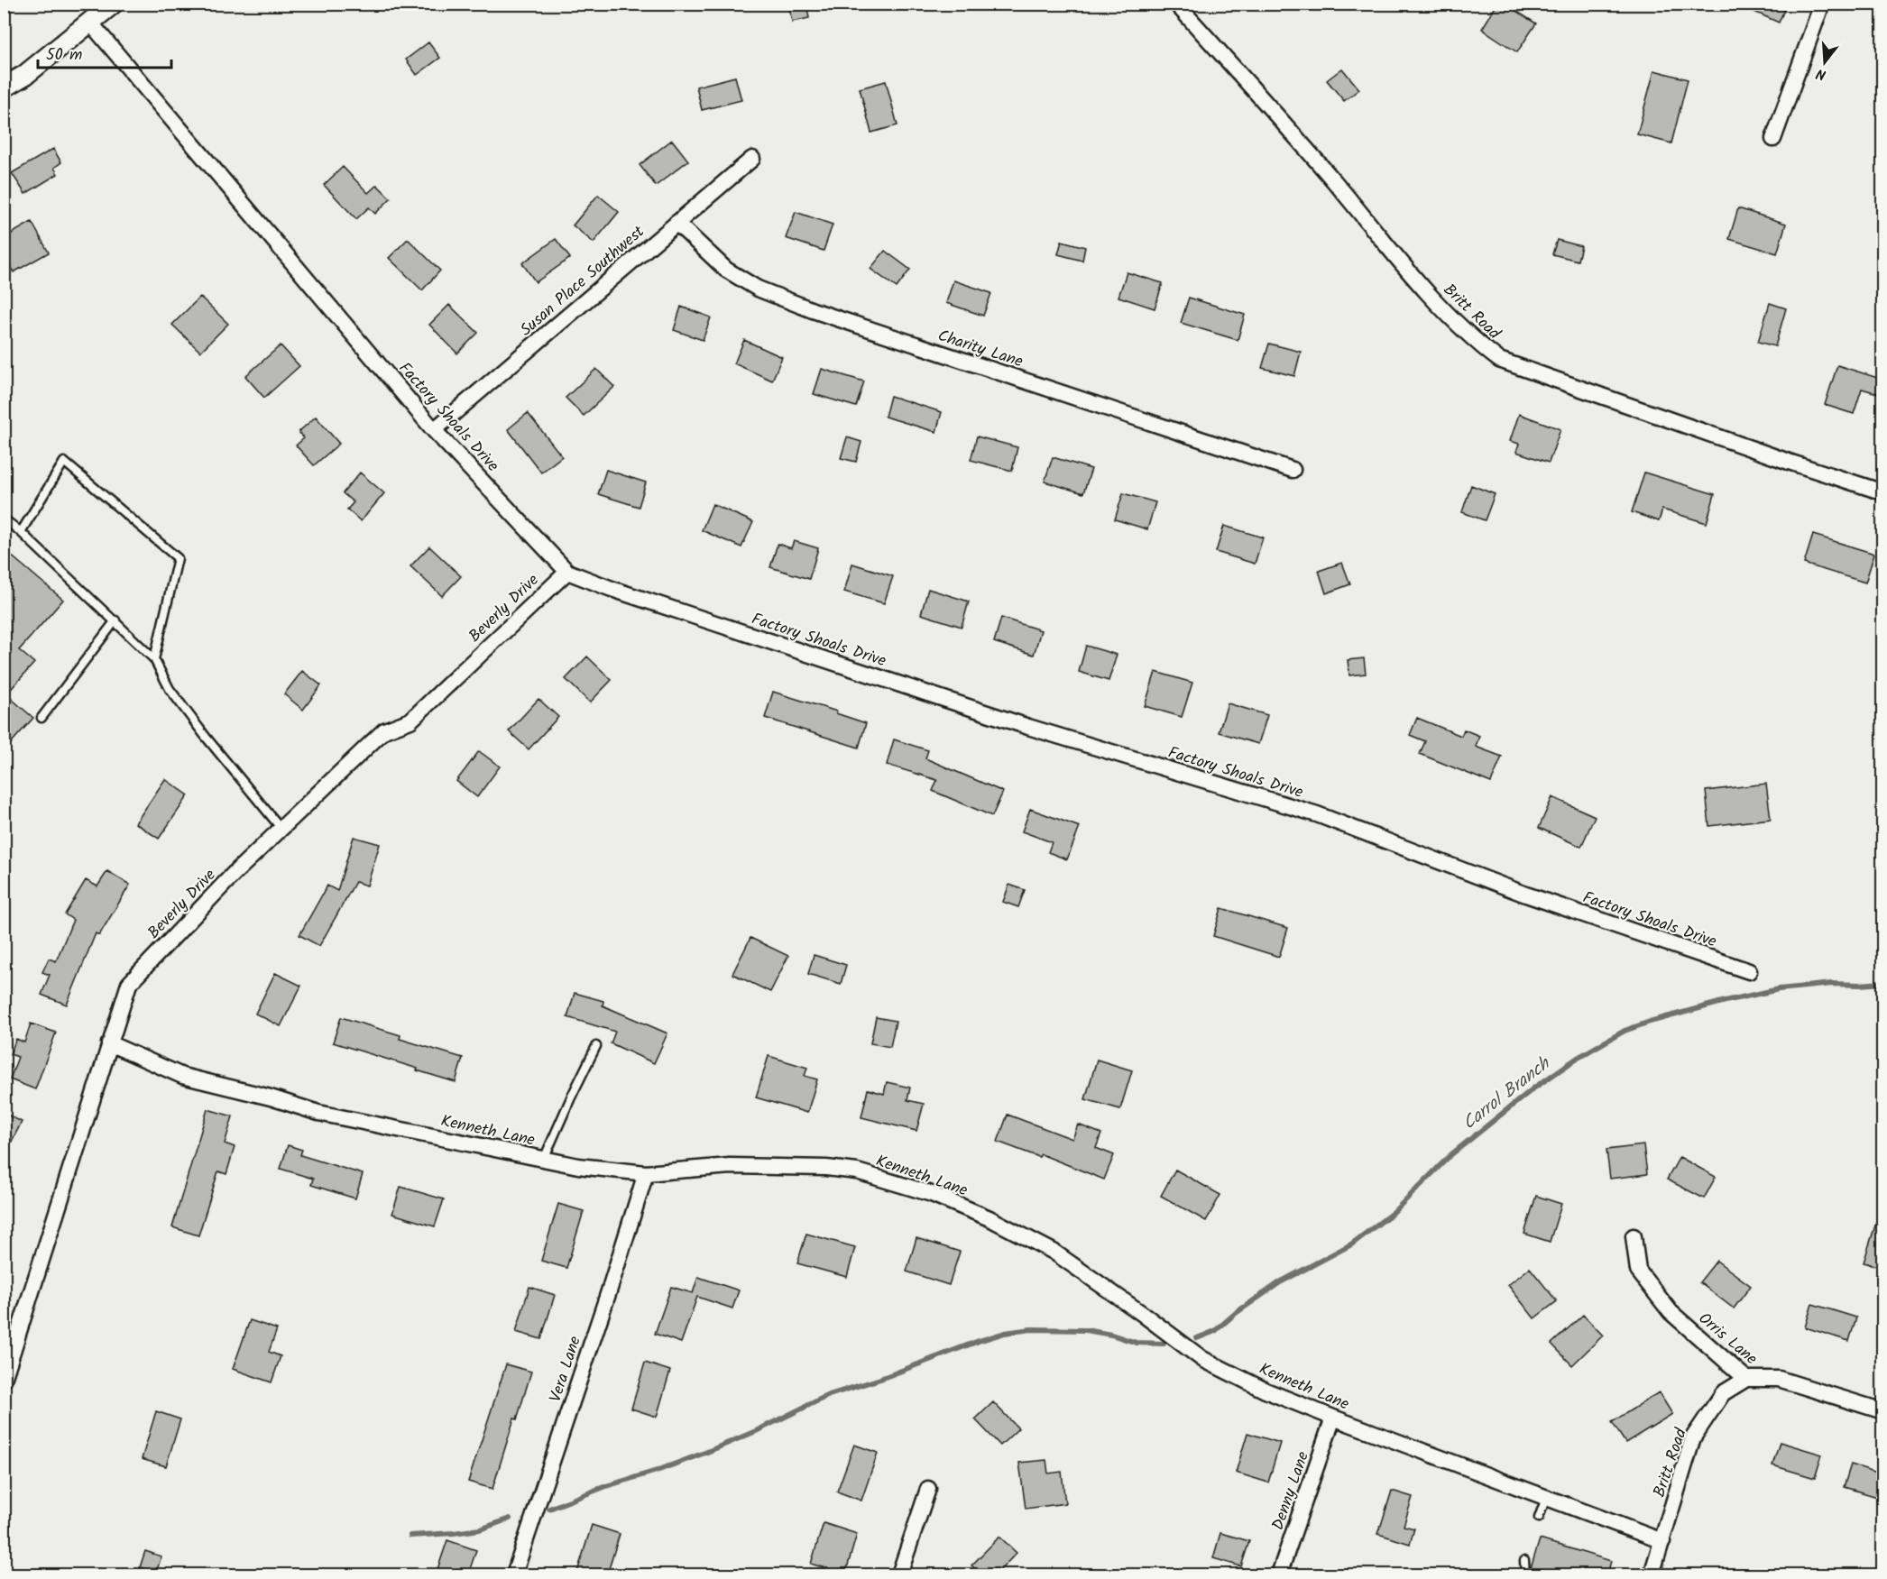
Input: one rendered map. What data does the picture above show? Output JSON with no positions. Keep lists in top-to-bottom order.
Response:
{
  "streets": {
    "street": [
      "Susan Place Southwest",
      "Britt Road",
      "Charity Lane",
      "Factory Shoals Drive",
      "Beverly Drive",
      "Kenneth Lane",
      "Orris Lane",
      "Vera Lane",
      "Denny Lane"
    ]
  },
  "crossings": [
    ["Susan Place Southwest", "Charity Lane"],
    ["Susan Place Southwest", "Factory Shoals Drive"],
    ["Britt Road", "Kenneth Lane"],
    ["Britt Road", "Orris Lane"],
    ["Factory Shoals Drive", "Beverly Drive"],
    ["Beverly Drive", "Kenneth Lane"],
    ["Kenneth Lane", "Vera Lane"],
    ["Kenneth Lane", "Denny Lane"]
  ],
  "water": ["Carrol Branch"],
  "scale_bar": "50 m",
  "north": "bottom"
}
